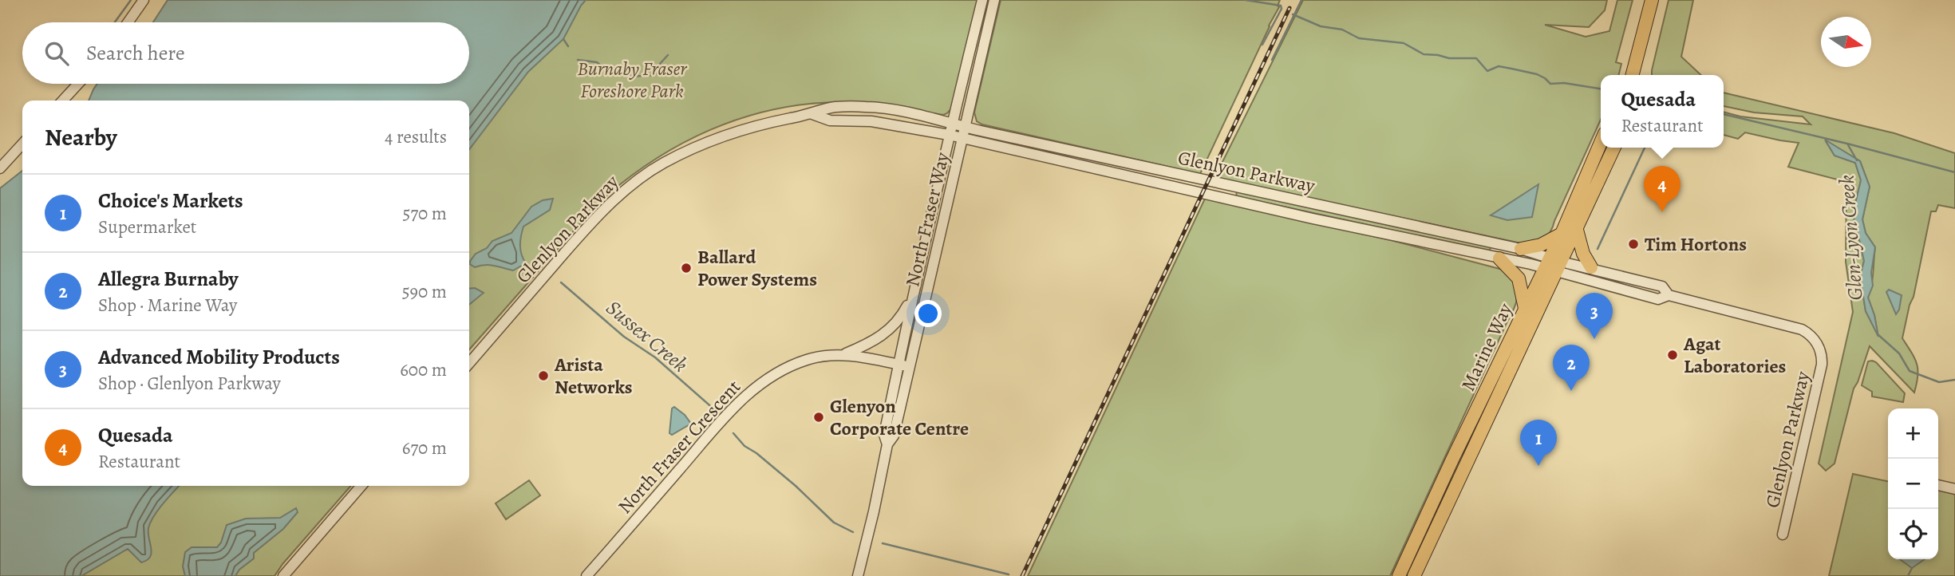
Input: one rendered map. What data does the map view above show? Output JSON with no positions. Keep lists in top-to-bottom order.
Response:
{
  "streets": {
    "main road": ["Marine Way"],
    "street": ["Glenlyon Parkway", "North Fraser Way", "North Fraser Crescent"]
  },
  "crossings": [
    ["Glenlyon Parkway", "North Fraser Way"],
    ["Glenlyon Parkway", "Marine Way"],
    ["North Fraser Way", "North Fraser Crescent"]
  ],
  "water": ["Glen-Lyon Creek", "Sussex Creek"],
  "parks": ["Burnaby Fraser Foreshore Park"],
  "places": [
    "Tim Hortons",
    "Ballard Power Systems",
    "Agat Laboratories",
    "Arista Networks",
    "Glenyon Corporate Centre"
  ],
  "north": "right",
  "page": {
    "search": "Search here",
    "popup": ["Quesada", "Restaurant"],
    "heading": ["Nearby", "4 results"],
    "pins": [
      "4",
      "3",
      "2",
      "1"
    ],
    "list": [
      {
        "mark": "1",
        "name": "Choice's Markets",
        "note": "Supermarket",
        "value": "570 m"
      },
      {
        "mark": "2",
        "name": "Allegra Burnaby",
        "note": "Shop · Marine Way",
        "value": "590 m"
      },
      {
        "mark": "3",
        "name": "Advanced Mobility Products",
        "note": "Shop · Glenlyon Parkway",
        "value": "600 m"
      },
      {
        "mark": "4",
        "name": "Quesada",
        "note": "Restaurant",
        "value": "670 m"
      }
    ],
    "map_buttons": ["+", "−"]
  }
}
